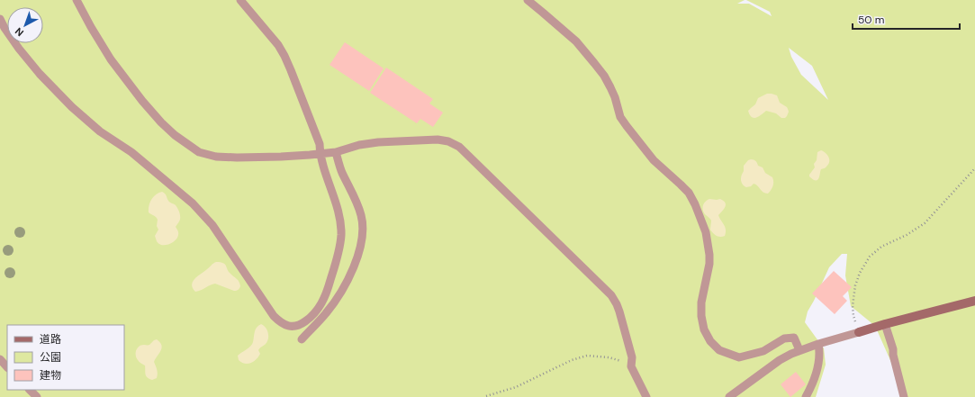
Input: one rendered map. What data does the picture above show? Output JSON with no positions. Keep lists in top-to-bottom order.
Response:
{
  "legend": ["道路", "公園", "建物"],
  "scale_bar": "50 m",
  "north": "bottom left"
}
